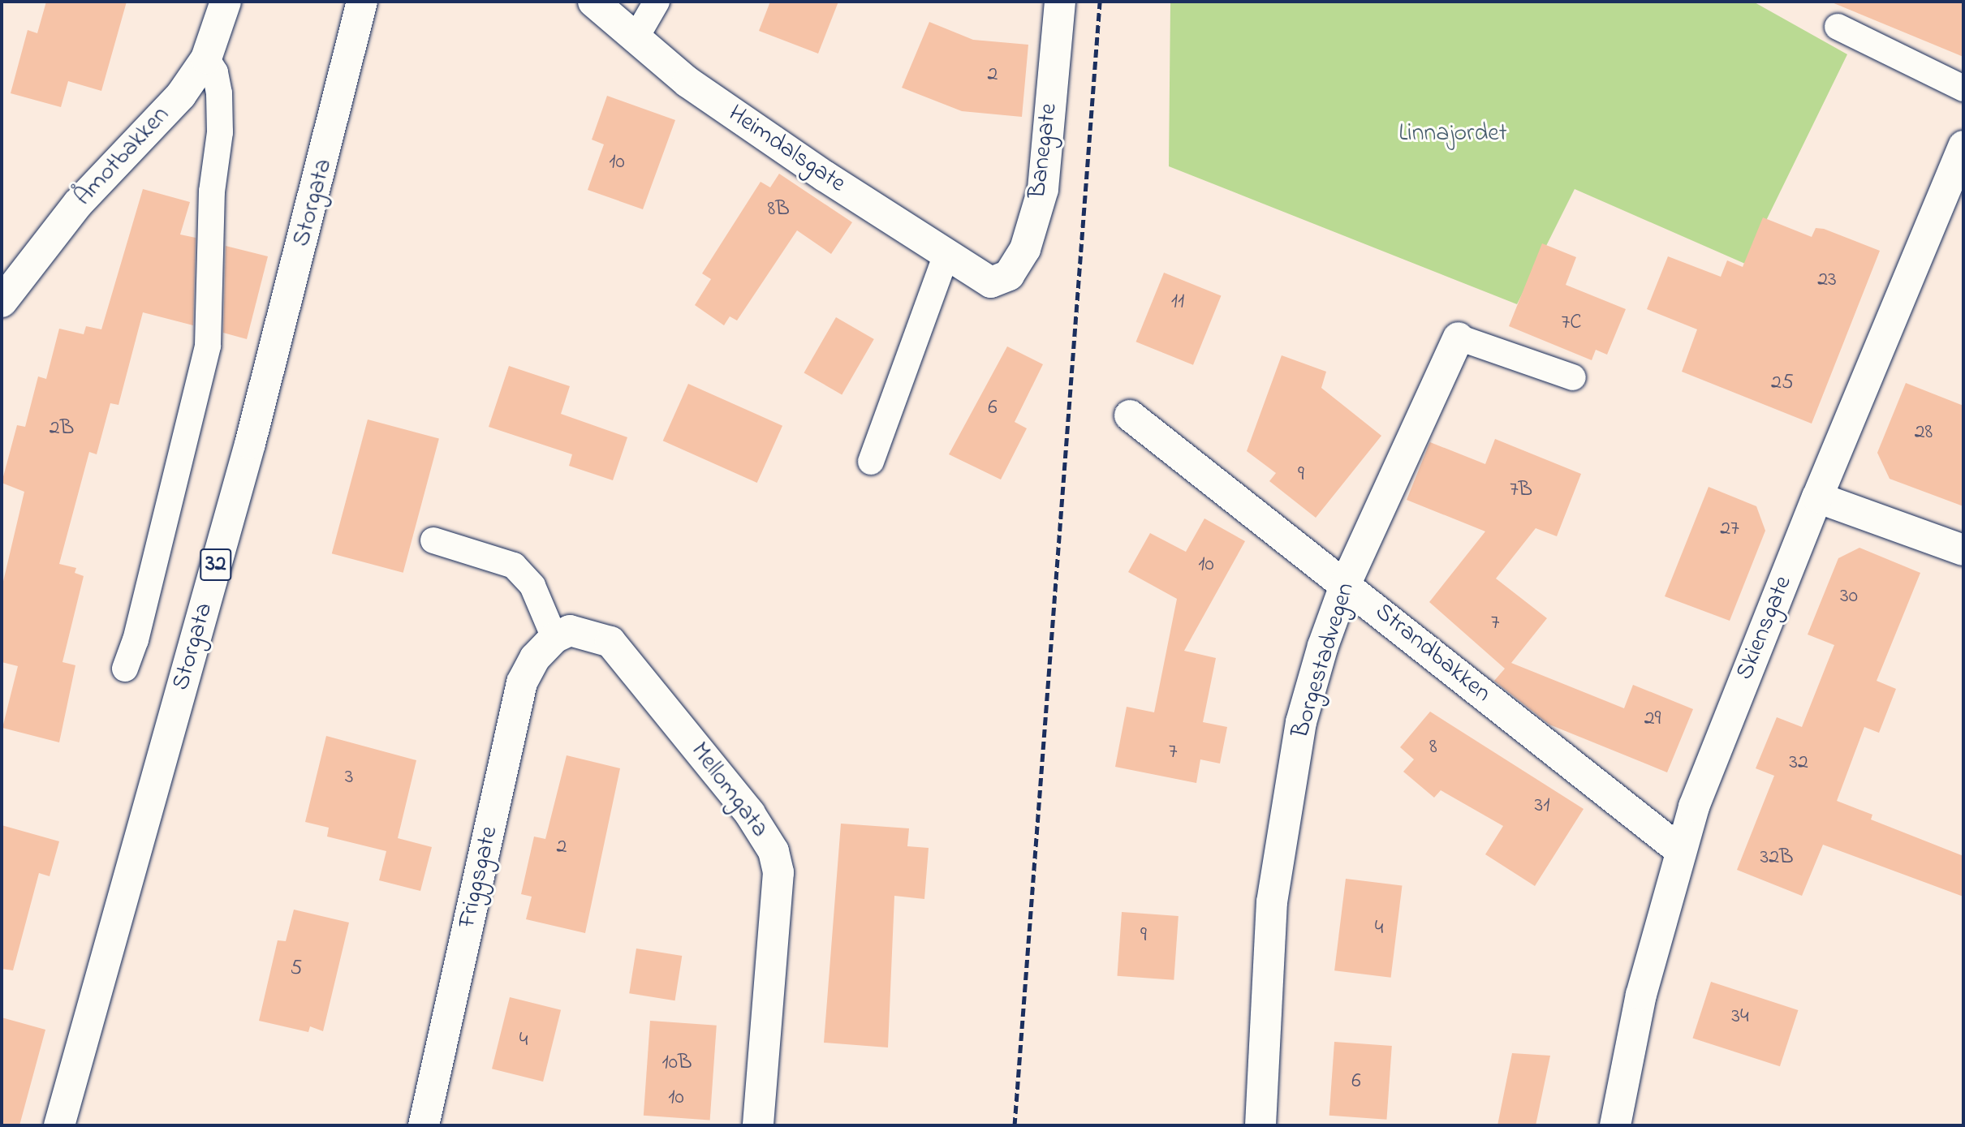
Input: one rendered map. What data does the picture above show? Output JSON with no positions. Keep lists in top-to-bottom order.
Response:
{
  "streets": {
    "street": [
      "Heimdalsgate",
      "Banegate",
      "Åmotbakken",
      "Storgata",
      "32",
      "Skiensgate",
      "Strandbakken",
      "Borgestadvegen",
      "Mellomgata",
      "Friggsgate"
    ]
  },
  "crossings": [
    ["Heimdalsgate", "Banegate"],
    ["Skiensgate", "Strandbakken"],
    ["Strandbakken", "Borgestadvegen"],
    ["Mellomgata", "Friggsgate"]
  ],
  "parks": ["Linnajordet"],
  "house_numbers": [
    "2",
    "10",
    "8B",
    "23",
    "11",
    "7C",
    "25",
    "6",
    "2B",
    "28",
    "9",
    "7B",
    "27",
    "10",
    "30",
    "7",
    "29",
    "8",
    "7",
    "32",
    "3",
    "31",
    "2",
    "32B",
    "4",
    "9",
    "5",
    "34",
    "4",
    "10B",
    "6",
    "10"
  ]
}
